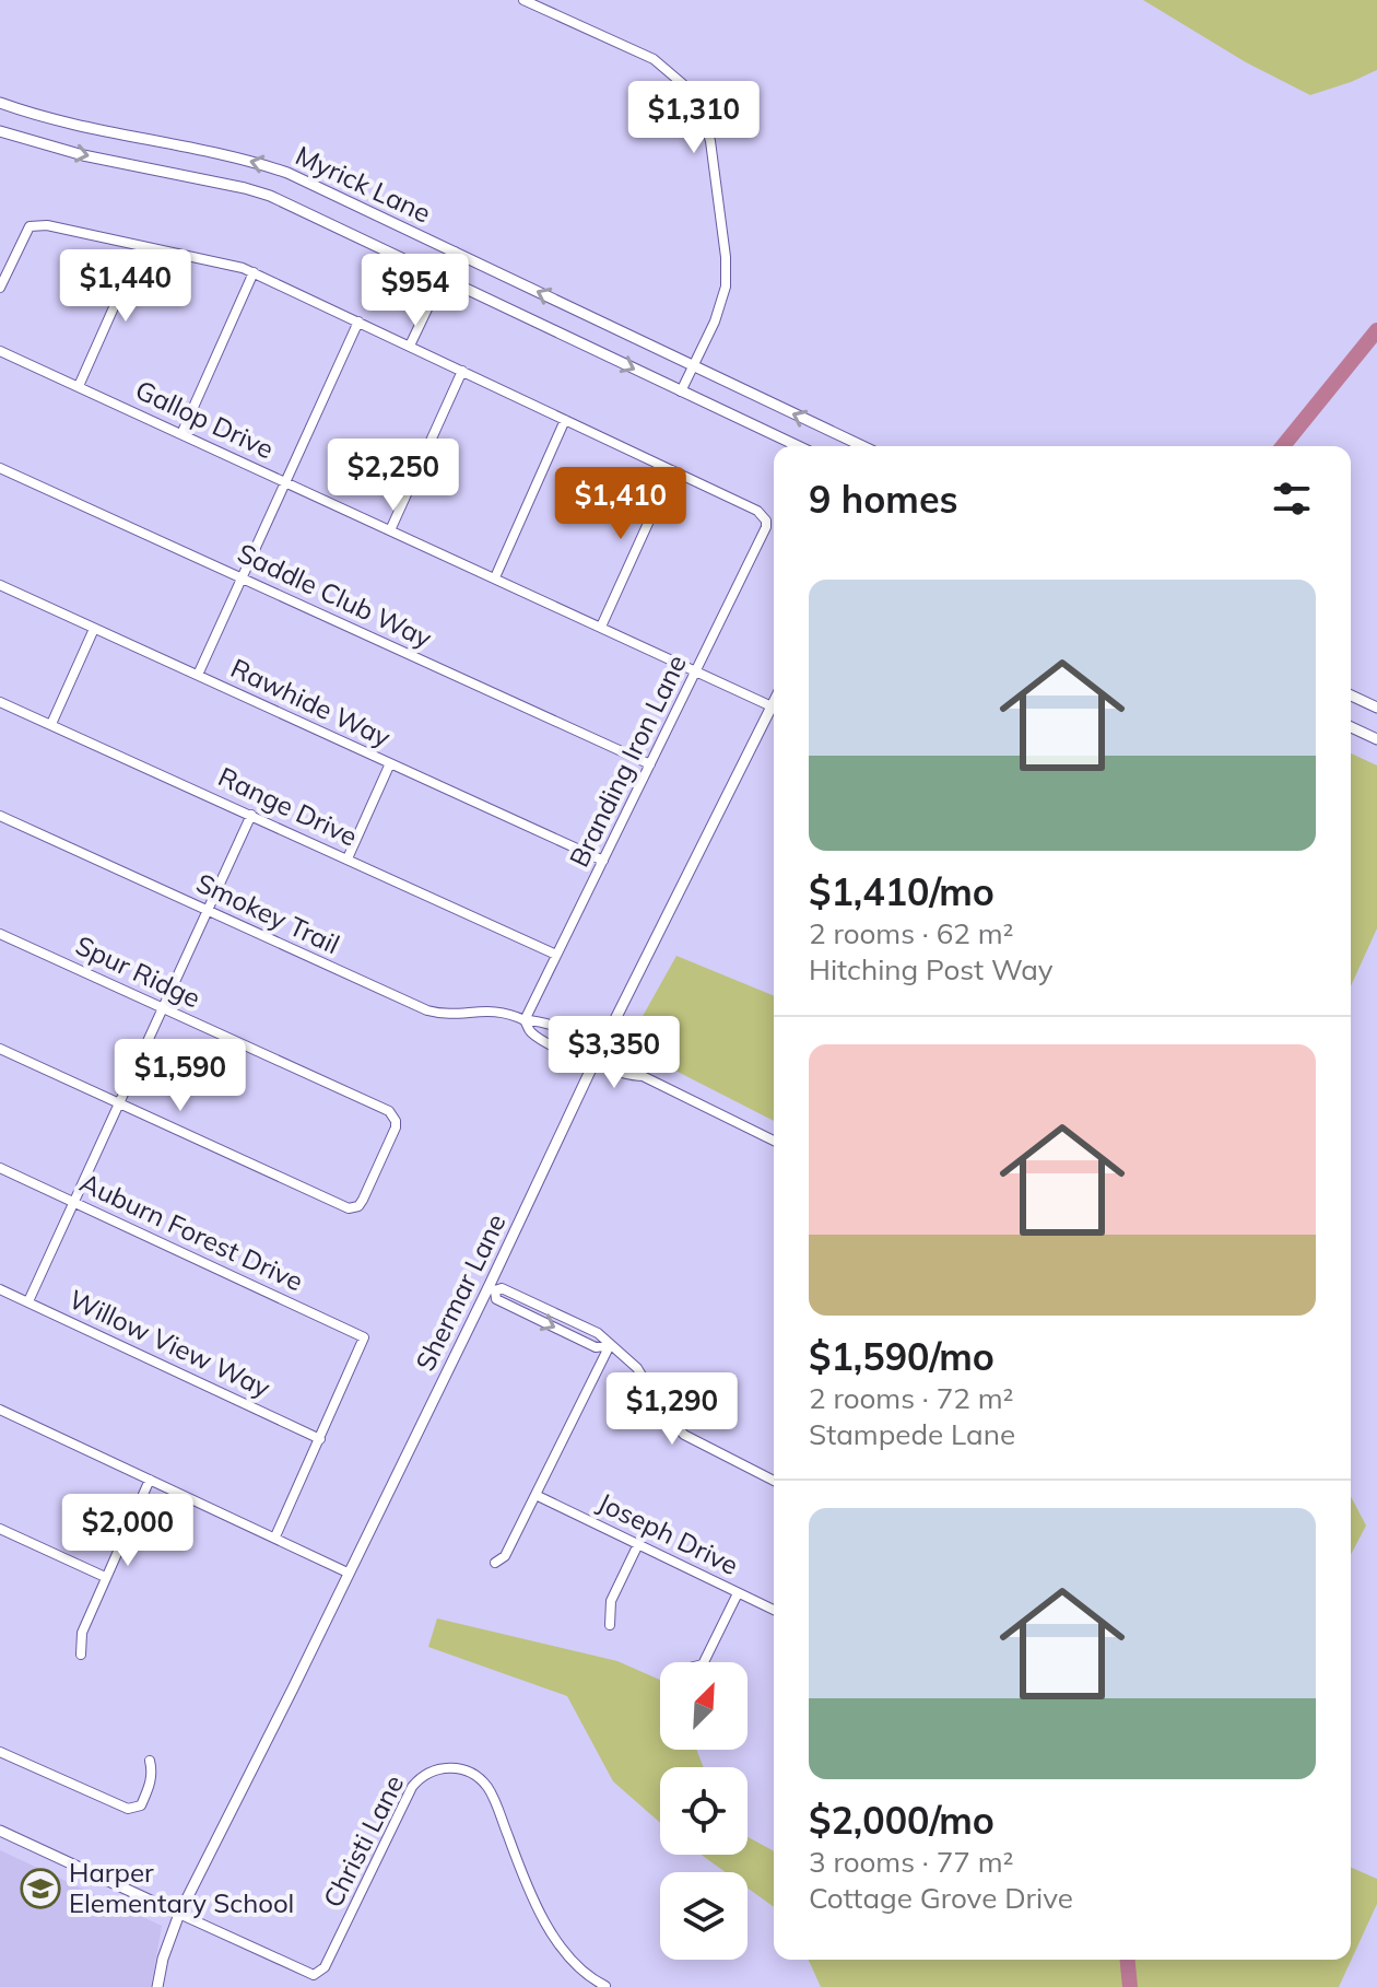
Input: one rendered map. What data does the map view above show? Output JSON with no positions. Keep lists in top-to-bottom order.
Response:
{
  "streets": {
    "street": [
      "Myrick Lane",
      "Gallop Drive",
      "Saddle Club Way",
      "Rawhide Way",
      "Branding Iron Lane",
      "Range Drive",
      "Smokey Trail",
      "Spur Ridge",
      "Auburn Forest Drive",
      "Shermar Lane",
      "Willow View Way",
      "Joseph Drive",
      "Christi Lane"
    ]
  },
  "crossings": [
    ["Gallop Drive", "Branding Iron Lane"],
    ["Gallop Drive", "Shermar Lane"],
    ["Saddle Club Way", "Branding Iron Lane"],
    ["Rawhide Way", "Branding Iron Lane"],
    ["Branding Iron Lane", "Range Drive"],
    ["Branding Iron Lane", "Smokey Trail"],
    ["Smokey Trail", "Shermar Lane"],
    ["Auburn Forest Drive", "Willow View Way"],
    ["Shermar Lane", "Christi Lane"]
  ],
  "places": {
    "school or university": ["Harper Elementary School"]
  },
  "north": "top right",
  "page": {
    "price": [
      "$1,310",
      "$1,440",
      "$954",
      "$2,250",
      "$1,410",
      "$3,350",
      "$1,590",
      "$1,290",
      "$2,000"
    ],
    "heading": "9 homes",
    "list": [
      {
        "name": "$1,410/mo",
        "note": "2 rooms · 62 m² · Hitching Post Way"
      },
      {
        "name": "$1,590/mo",
        "note": "2 rooms · 72 m² · Stampede Lane"
      },
      {
        "name": "$2,000/mo",
        "note": "3 rooms · 77 m² · Cottage Grove Drive"
      }
    ]
  }
}
